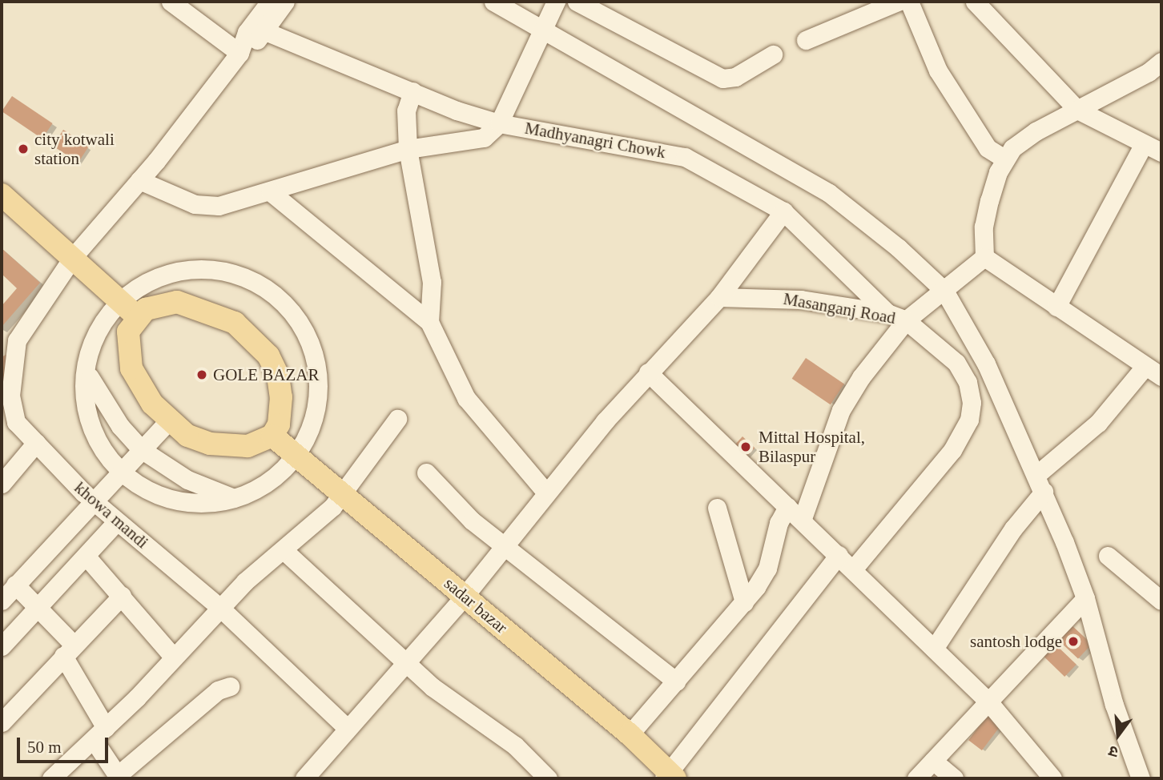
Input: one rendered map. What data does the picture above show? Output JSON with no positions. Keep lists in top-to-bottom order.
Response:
{
  "streets": {
    "main road": ["sadar bazar"],
    "street": ["Madhyanagri Chowk", "Masanganj Road", "khowa mandi"]
  },
  "crossings": [
    ["Madhyanagri Chowk", "Masanganj Road"]
  ],
  "places": [
    "city kotwali station",
    "GOLE BAZAR",
    "Mittal Hospital, Bilaspur",
    "santosh lodge"
  ],
  "scale_bar": "50 m",
  "north": "bottom"
}
